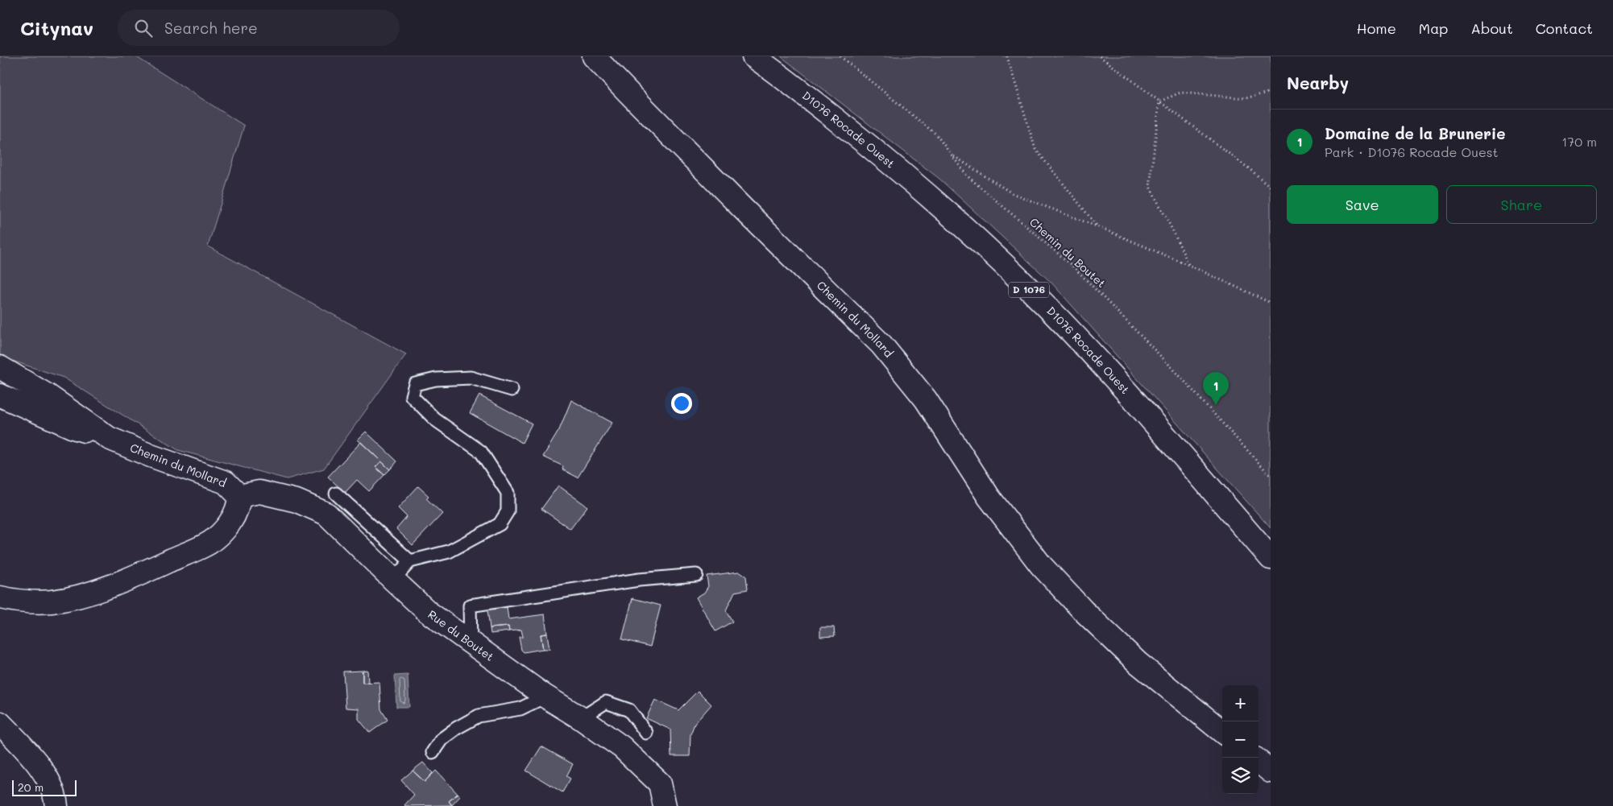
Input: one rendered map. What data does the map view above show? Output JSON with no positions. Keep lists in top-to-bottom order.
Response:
{
  "streets": {
    "street": [
      "D1076 Rocade Ouest",
      "D 1076",
      "Chemin du Mollard",
      "Rue du Boutet"
    ],
    "path": ["Chemin du Boutet"]
  },
  "crossings": [
    ["Chemin du Mollard", "Rue du Boutet"]
  ],
  "scale_bar": "20 m",
  "page": {
    "header": "Citynav",
    "search": "Search here",
    "nav": [
      "Home",
      "Map",
      "About",
      "Contact"
    ],
    "heading": "Nearby",
    "list": [
      {
        "mark": "1",
        "name": "Domaine de la Brunerie",
        "note": "Park · D1076 Rocade Ouest",
        "value": "170 m"
      }
    ],
    "buttons": ["Save", "Share"],
    "pins": "1",
    "map_buttons": ["+", "−"],
    "scale": "20 m"
  }
}
